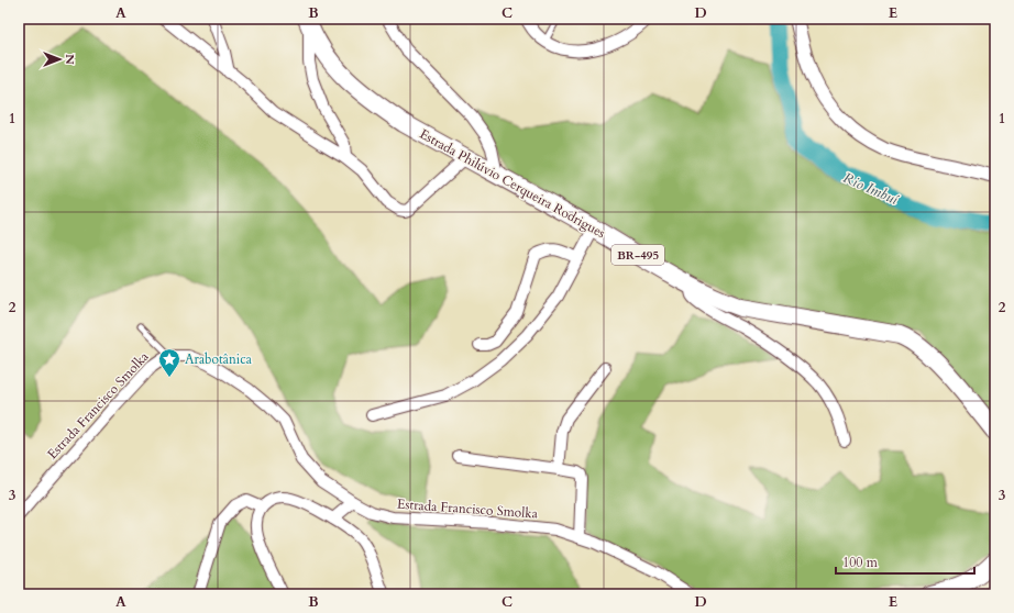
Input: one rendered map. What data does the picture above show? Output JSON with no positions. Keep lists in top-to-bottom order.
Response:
{
  "streets": {
    "main road": ["Estrada Philúvio Cerqueira Rodrigues", "BR-495"],
    "street": ["Estrada Francisco Smolka"]
  },
  "water": ["Rio Imbuí"],
  "places": {
    "place": ["Arabotânica"]
  },
  "scale_bar": "100 m",
  "north": "right",
  "grid": {
    "columns": [
      "A",
      "B",
      "C",
      "D",
      "E"
    ],
    "rows": ["1", "2", "3"]
  }
}
